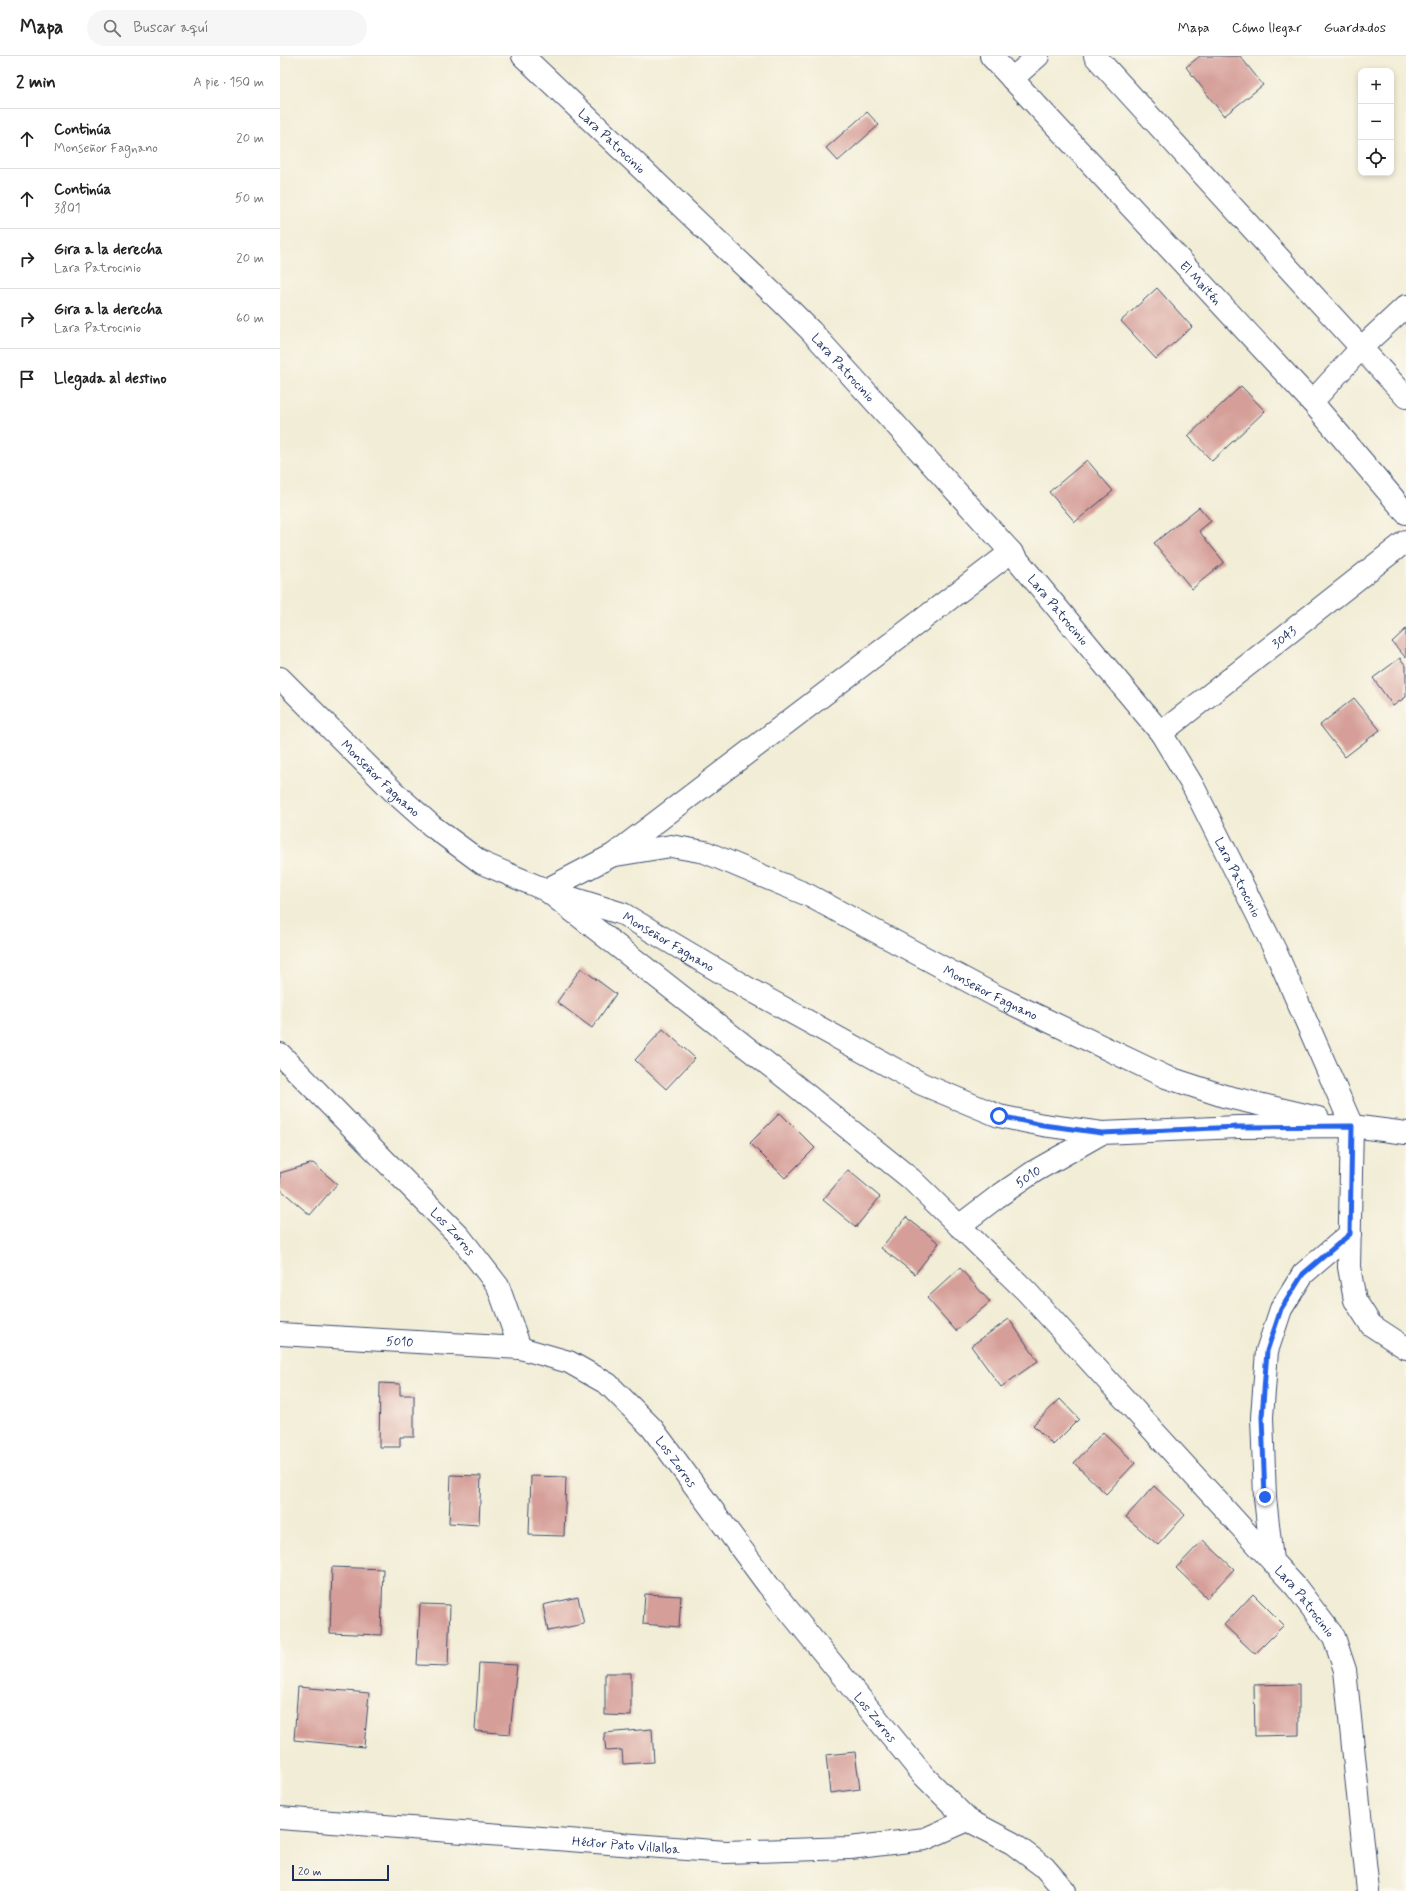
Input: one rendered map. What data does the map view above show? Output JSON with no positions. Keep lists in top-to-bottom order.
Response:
{
  "streets": {
    "street": [
      "Lara Patrocinio",
      "El Maitén",
      "3043",
      "Monseñor Fagnano",
      "5010",
      "Los Zorros",
      "Héctor Pato Villalba"
    ]
  },
  "crossings": [
    ["Lara Patrocinio", "3043"],
    ["Lara Patrocinio", "Monseñor Fagnano"],
    ["Monseñor Fagnano", "5010"],
    ["5010", "Los Zorros"],
    ["Los Zorros", "Héctor Pato Villalba"]
  ],
  "scale_bar": "20 m",
  "page": {
    "header": "Mapa",
    "search": "Buscar aquí",
    "nav": ["Mapa", "Cómo llegar", "Guardados"],
    "heading": ["2 min", "A pie · 150 m"],
    "map_buttons": ["+", "−"],
    "list": [
      ["Continúa", "Monseñor Fagnano", "20 m"],
      ["Continúa", "3801", "50 m"],
      ["Gira a la derecha", "Lara Patrocinio", "20 m"],
      ["Gira a la derecha", "Lara Patrocinio", "60 m"],
      "Llegada al destino"
    ],
    "scale": "20 m"
  }
}
